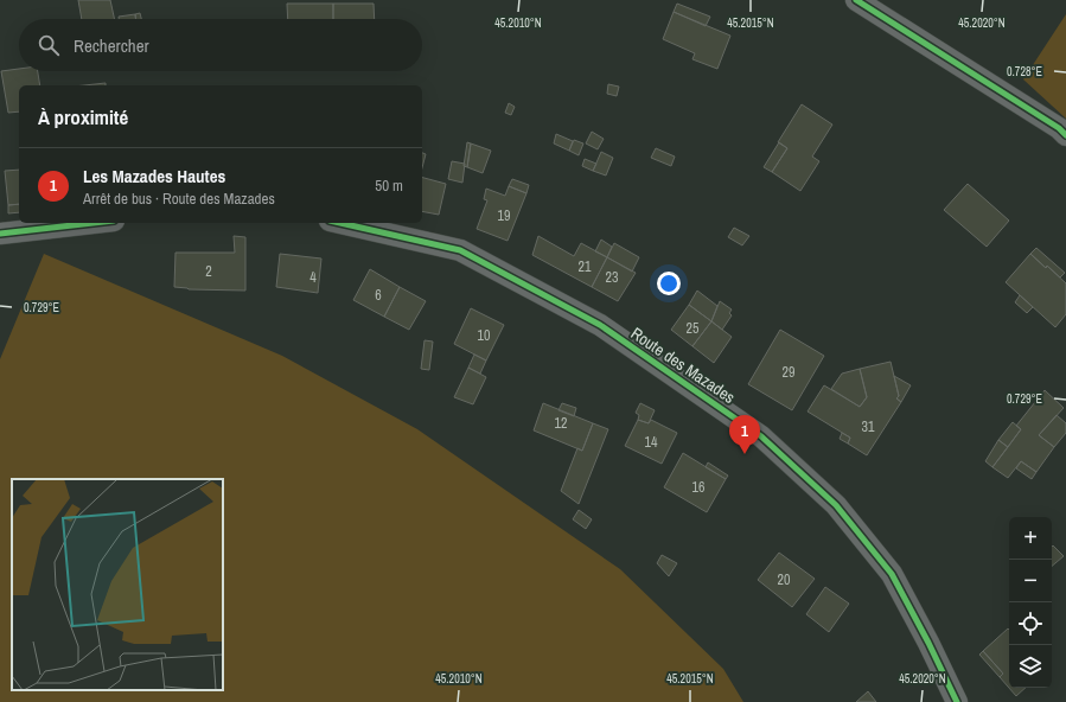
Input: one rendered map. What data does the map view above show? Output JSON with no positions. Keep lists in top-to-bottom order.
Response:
{
  "streets": {
    "street": ["Route des Mazades"]
  },
  "house_numbers": [
    "19",
    "21",
    "2",
    "4",
    "23",
    "6",
    "25",
    "10",
    "29",
    "12",
    "31",
    "14",
    "16",
    "20"
  ],
  "page": {
    "search": "Rechercher",
    "heading": "À proximité",
    "list": [
      {
        "mark": "1",
        "name": "Les Mazades Hautes",
        "note": "Arrêt de bus · Route des Mazades",
        "value": "50 m"
      }
    ],
    "pins": "1",
    "map_buttons": ["+", "−"]
  },
  "coordinates": [
    "45.2010°N",
    "45.2015°N",
    "45.2020°N",
    "0.728°E",
    "0.729°E"
  ]
}
